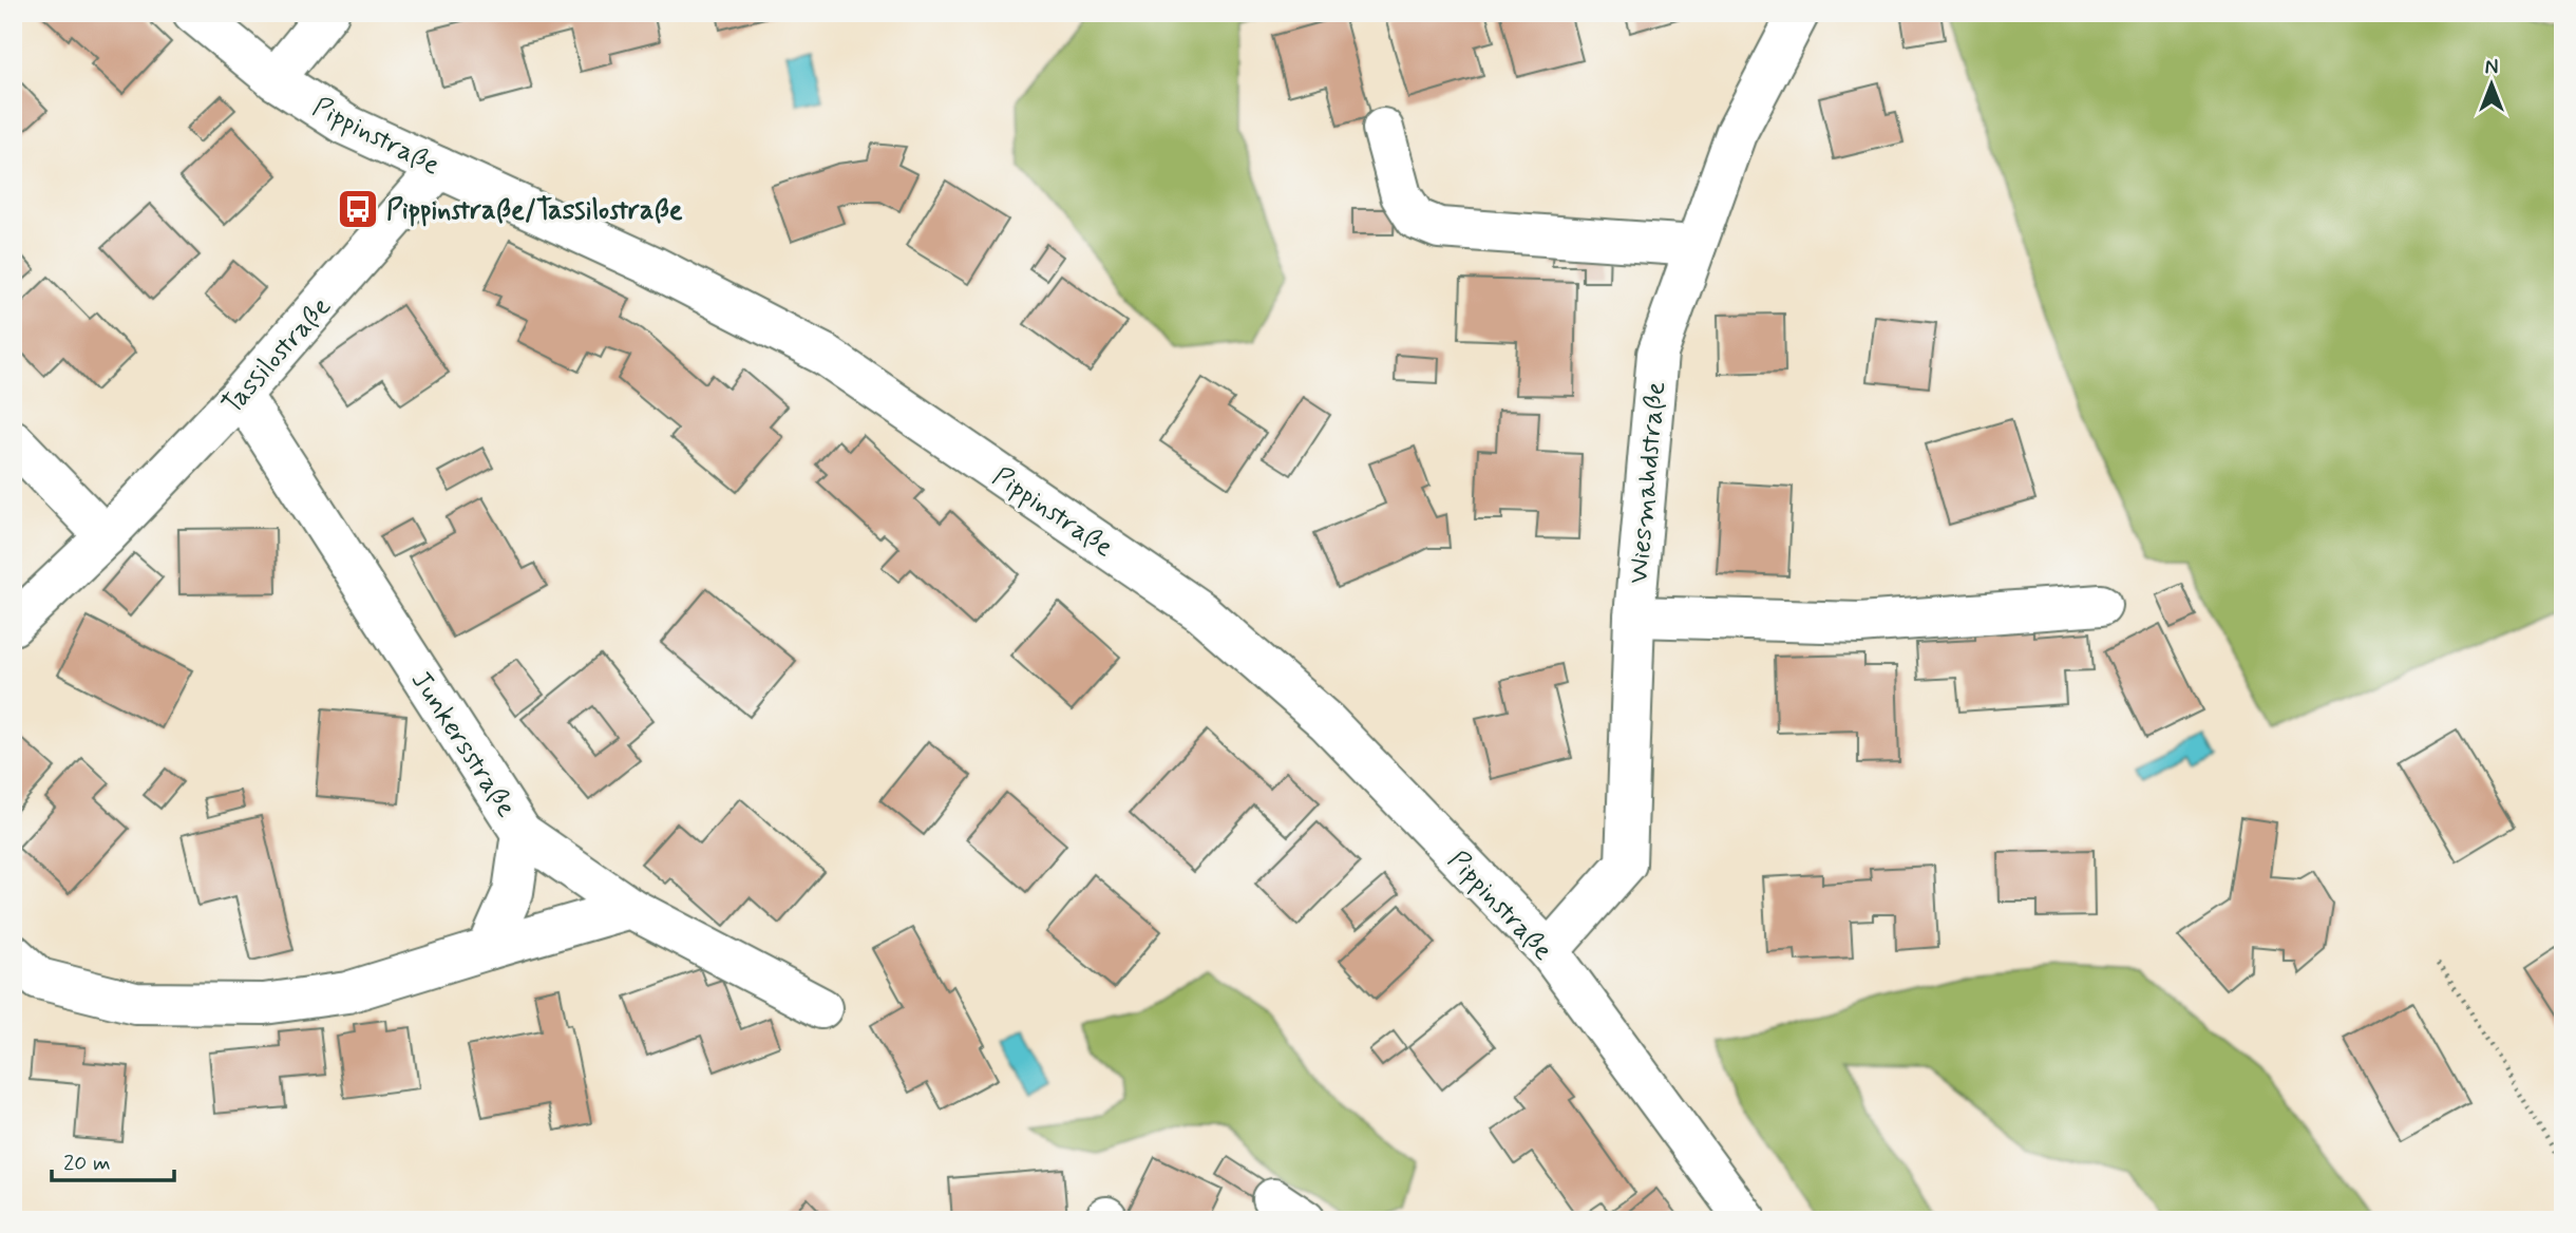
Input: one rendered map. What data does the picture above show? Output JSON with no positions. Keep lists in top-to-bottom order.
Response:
{
  "streets": {
    "street": [
      "Pippinstraße",
      "Tassilostraße",
      "Wiesmahdstraße",
      "Junkersstraße"
    ]
  },
  "crossings": [
    ["Pippinstraße", "Tassilostraße"],
    ["Pippinstraße", "Wiesmahdstraße"],
    ["Tassilostraße", "Junkersstraße"]
  ],
  "places": {
    "bus stop": ["Pippinstraße/Tassilostraße"]
  },
  "scale_bar": "20 m",
  "north": "top"
}
